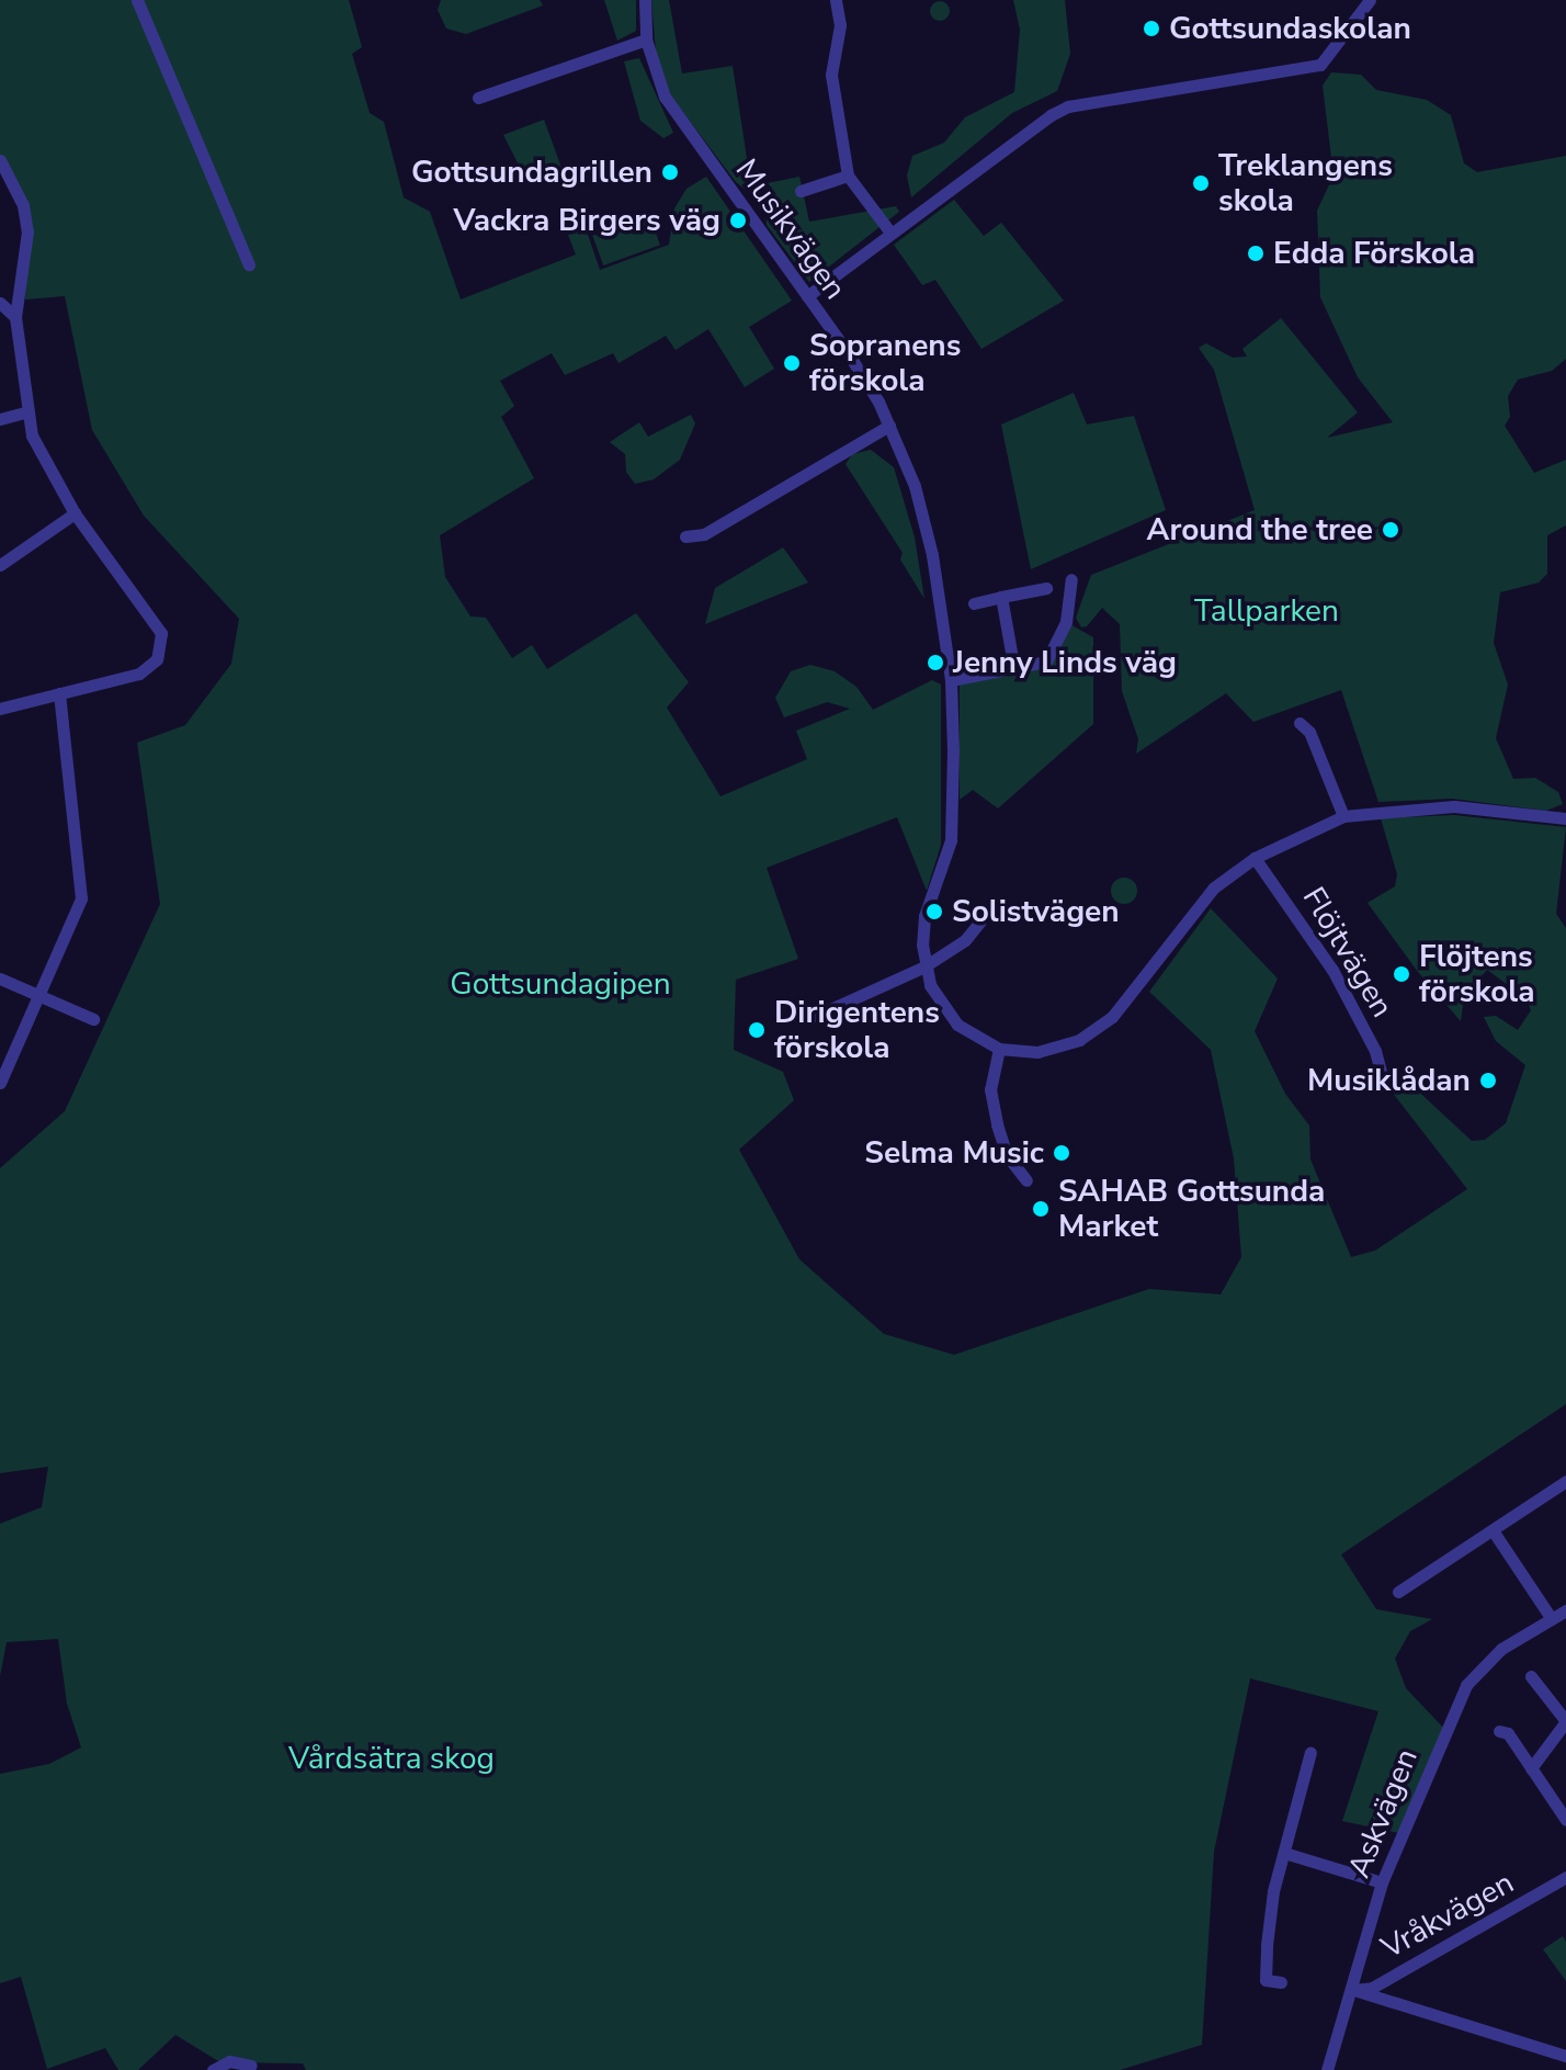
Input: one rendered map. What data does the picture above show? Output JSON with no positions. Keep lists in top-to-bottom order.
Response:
{
  "streets": {
    "street": [
      "Musikvägen",
      "Flöjtvägen",
      "Askvägen",
      "Vråkvägen"
    ]
  },
  "crossings": [
    ["Askvägen", "Vråkvägen"]
  ],
  "parks": ["Tallparken", "Gottsundagipen", "Vårdsätra skog"],
  "places": [
    "Gottsundaskolan",
    "Gottsundagrillen",
    "Treklangens skola",
    "Vackra Birgers väg",
    "Edda Förskola",
    "Sopranens förskola",
    "Around the tree",
    "Jenny Linds väg",
    "Solistvägen",
    "Flöjtens förskola",
    "Dirigentens förskola",
    "Musiklådan",
    "Selma Music",
    "SAHAB Gottsunda Market"
  ]
}
